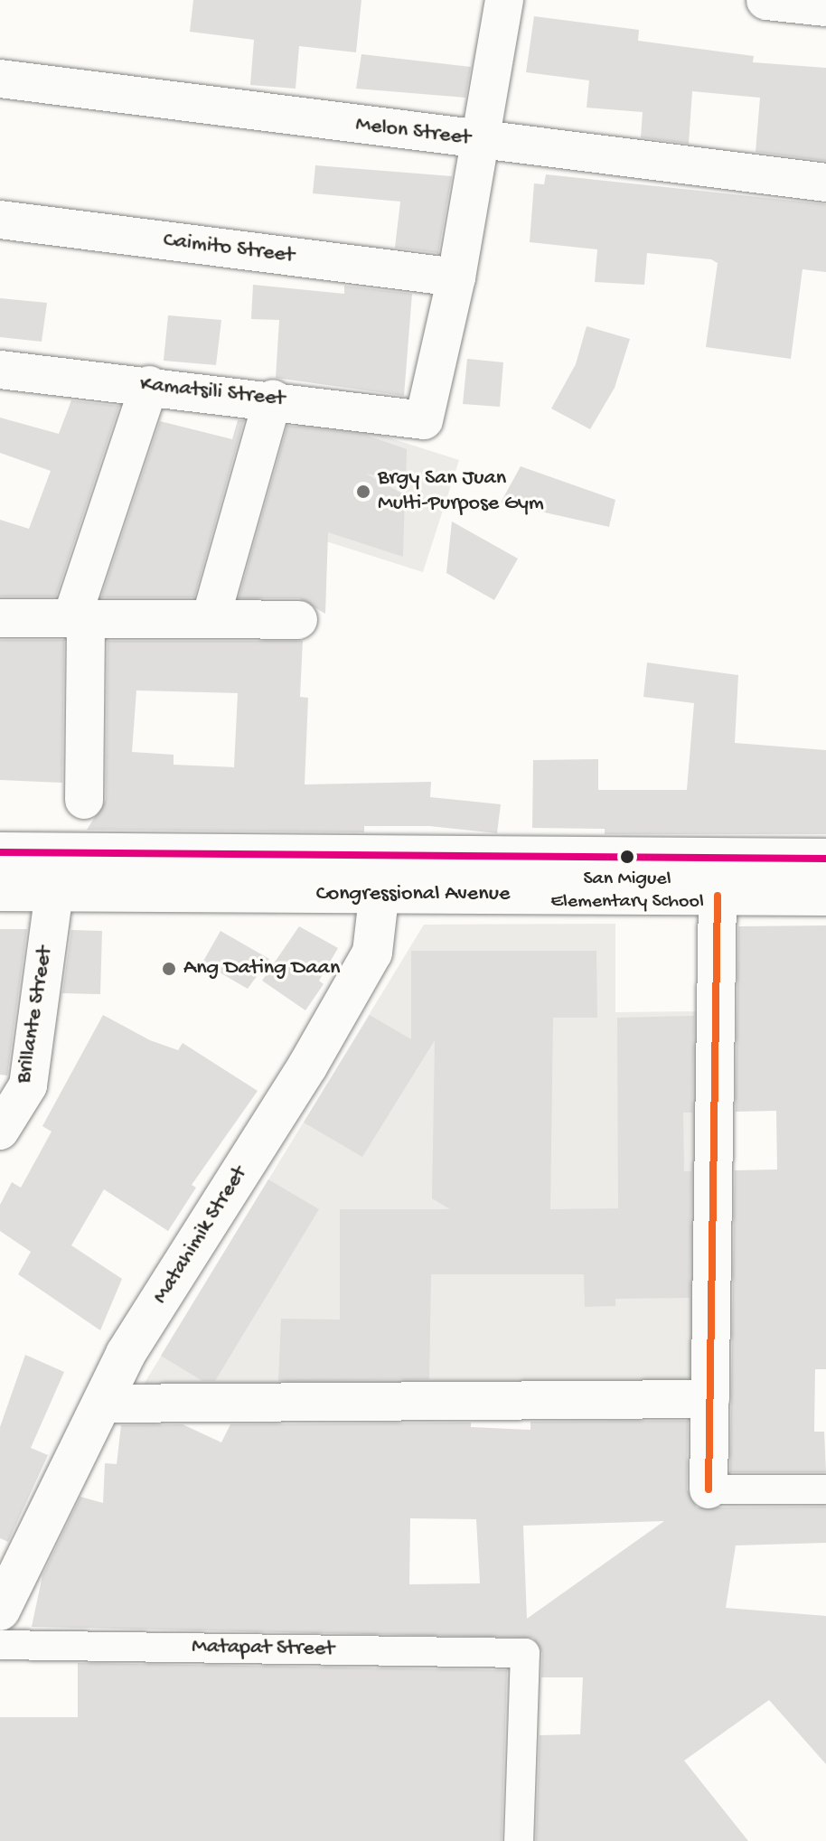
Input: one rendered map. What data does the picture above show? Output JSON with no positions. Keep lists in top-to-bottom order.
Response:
{
  "streets": {
    "main road": ["Congressional Avenue", "Matahimik Street"],
    "street": [
      "Melon Street",
      "Caimito Street",
      "Kamatsili Street",
      "Brillante Street",
      "Matapat Street"
    ]
  },
  "crossings": [
    ["Caimito Street", "Kamatsili Street"],
    ["Congressional Avenue", "Brillante Street"],
    ["Congressional Avenue", "Matahimik Street"]
  ],
  "places": ["Brgy San Juan Multi-Purpose Gym", "San Miguel Elementary School", "Ang Dating Daan"]
}
